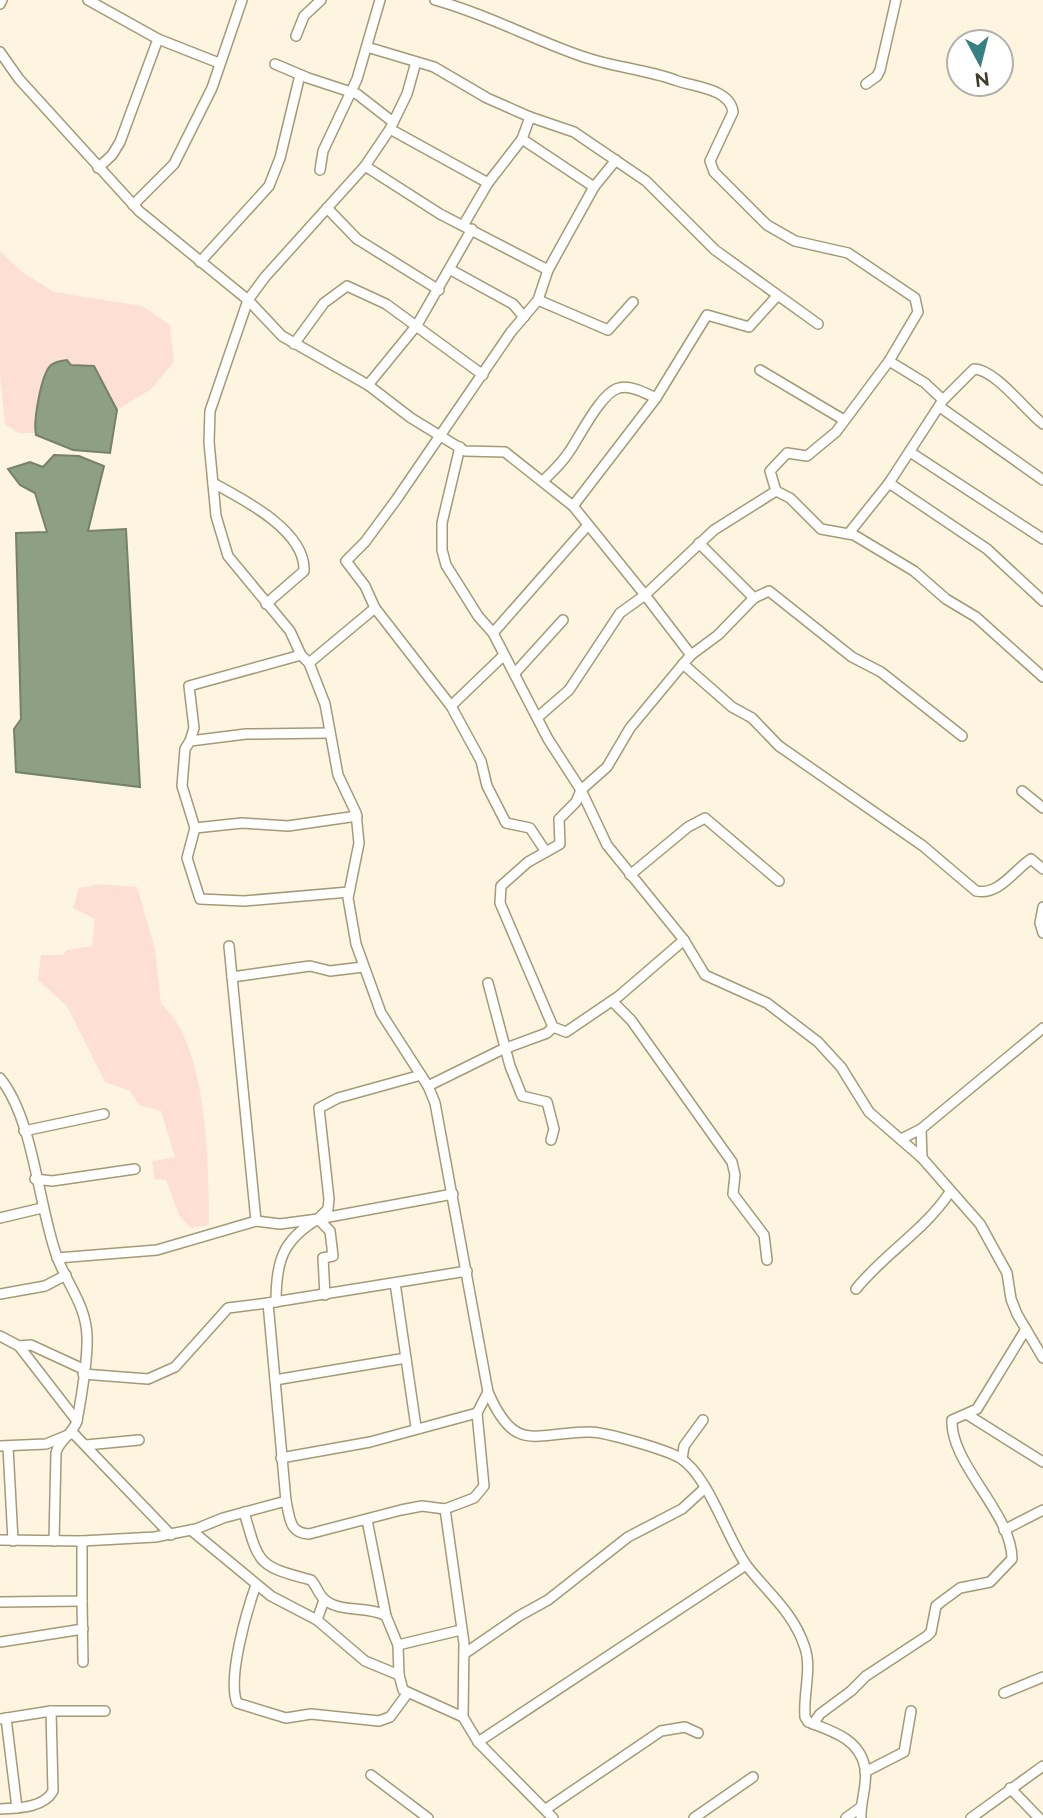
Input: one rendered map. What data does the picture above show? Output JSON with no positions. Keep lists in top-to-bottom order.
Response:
{
  "north": "bottom"
}
